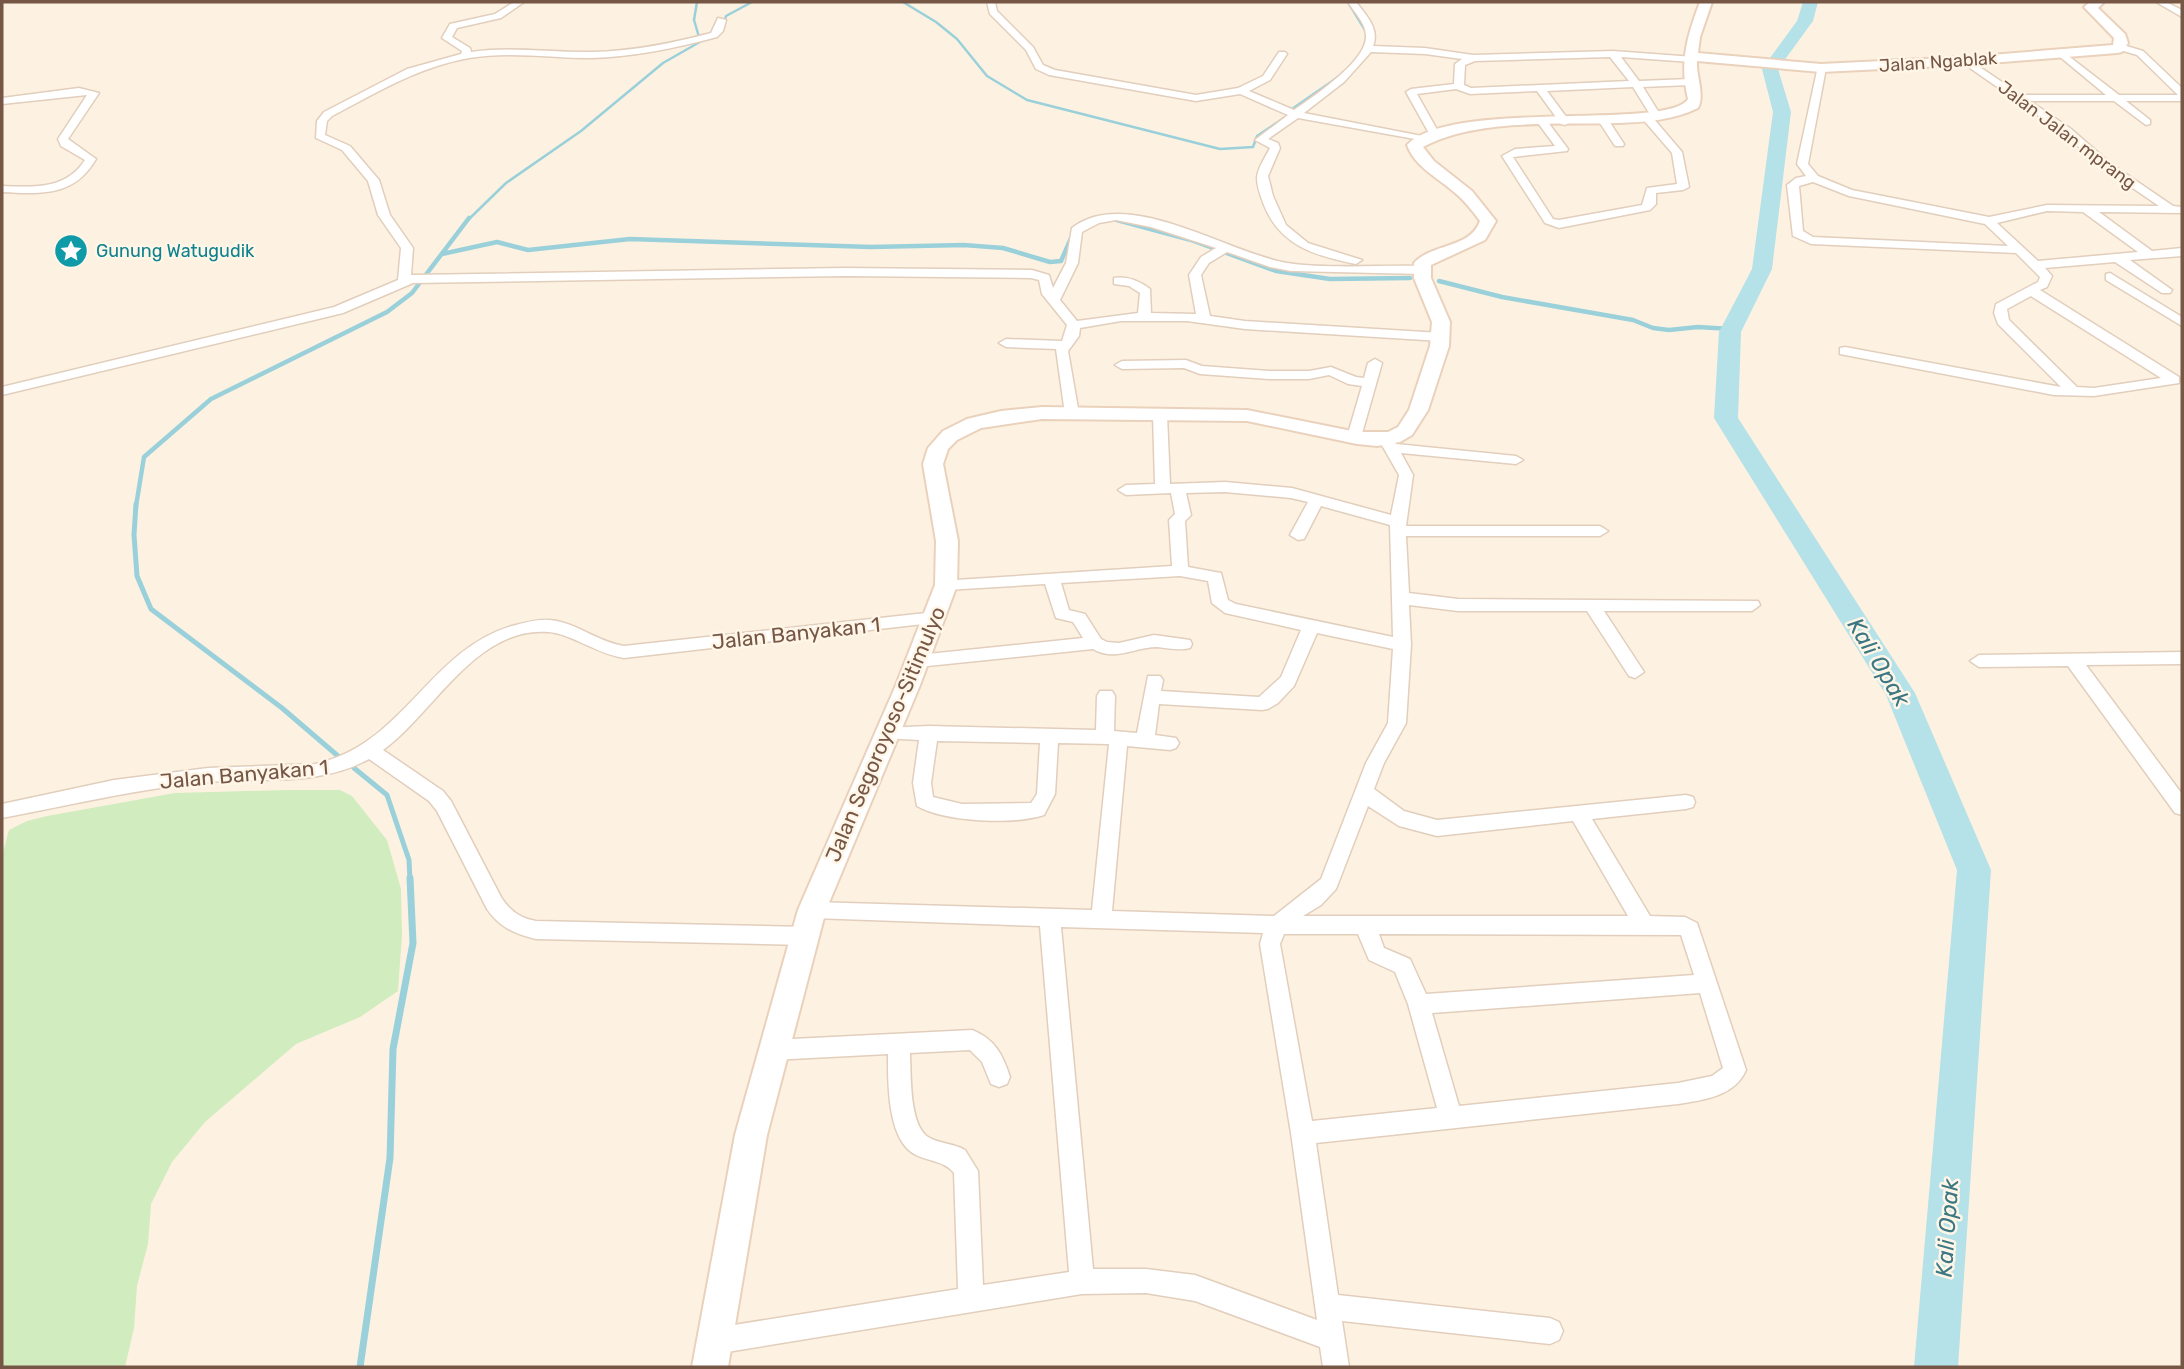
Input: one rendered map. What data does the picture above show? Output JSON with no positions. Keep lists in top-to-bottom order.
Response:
{
  "streets": {
    "main road": ["Jalan Ngablak", "Jalan Segoroyoso-Sitimulyo"],
    "street": ["Jalan Jalan mprang", "Jalan Banyakan 1"]
  },
  "crossings": [
    ["Jalan Ngablak", "Jalan Jalan mprang"],
    ["Jalan Banyakan 1", "Jalan Segoroyoso-Sitimulyo"]
  ],
  "water": ["Kali Opak"],
  "places": {
    "place": ["Gunung Watugudik"]
  }
}
